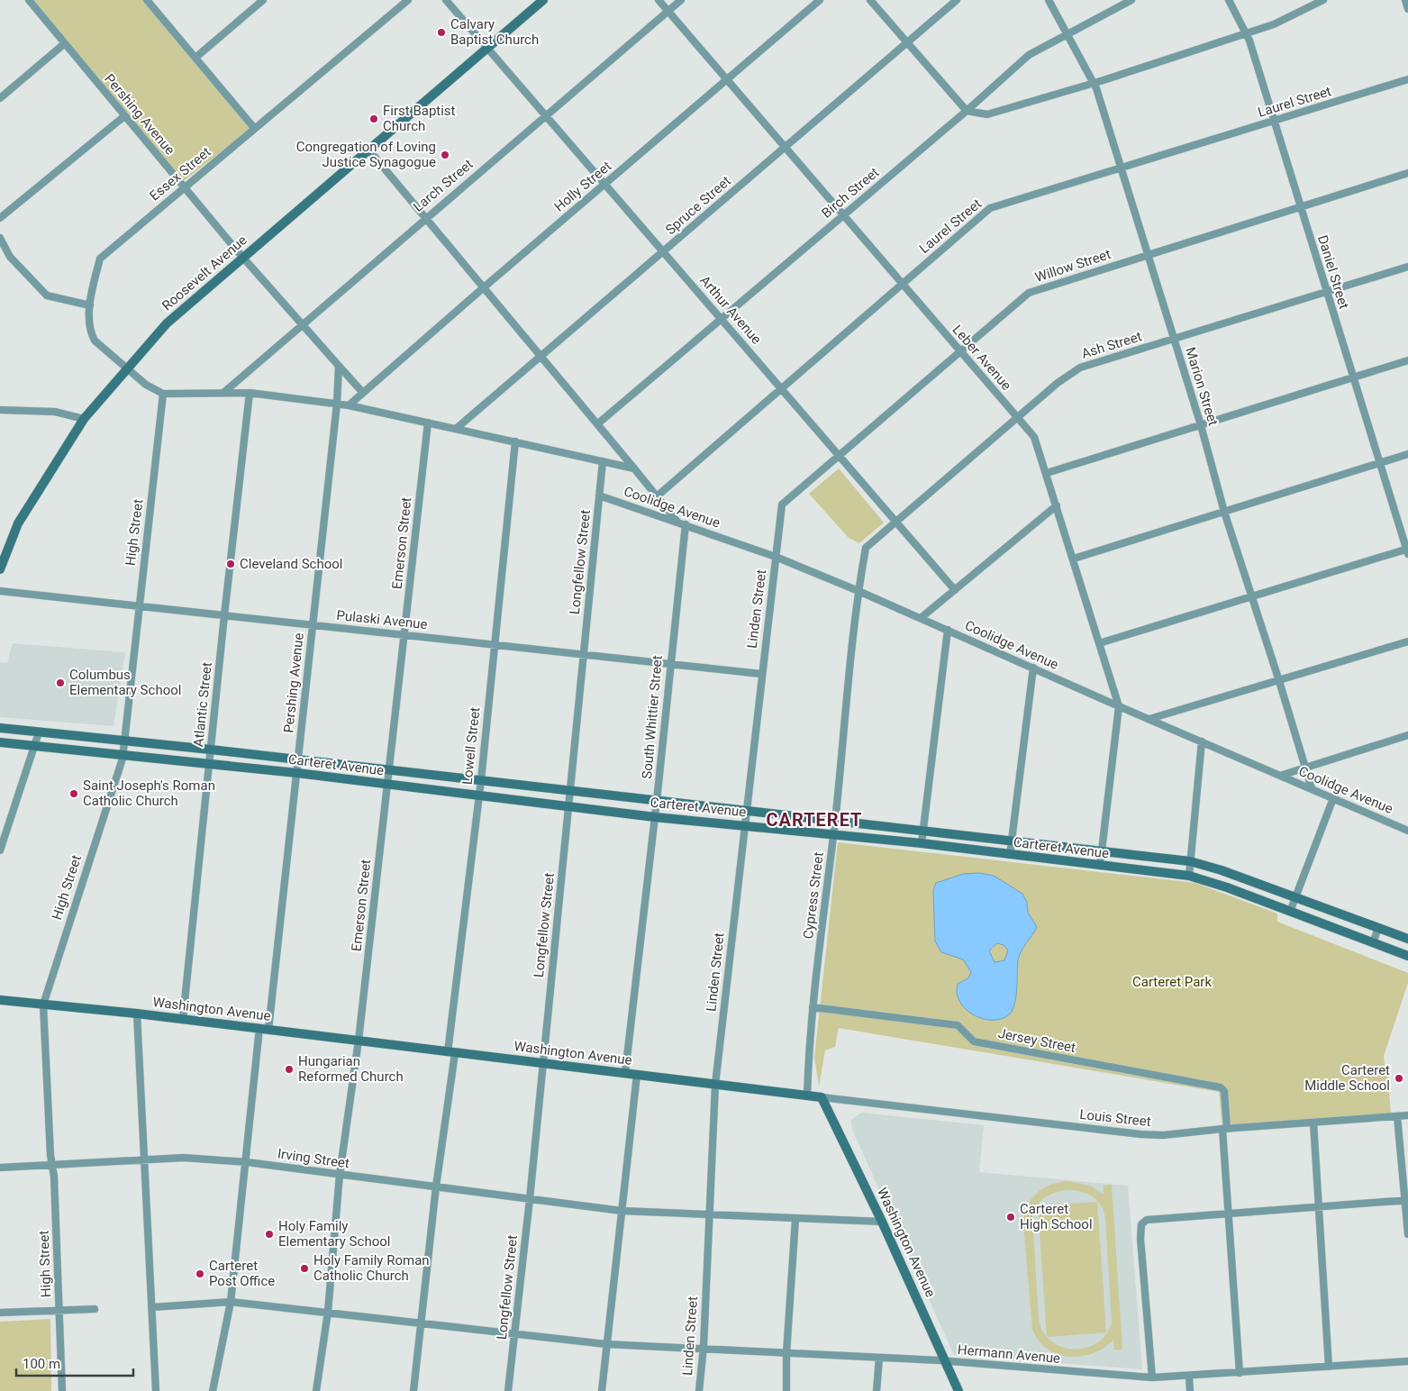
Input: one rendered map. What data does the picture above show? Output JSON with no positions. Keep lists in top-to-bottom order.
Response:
{
  "streets": {
    "street": [
      "Laurel Street",
      "Pershing Avenue",
      "Essex Street",
      "Larch Street",
      "Holly Street",
      "Birch Street",
      "Spruce Street",
      "Willow Street",
      "Daniel Street",
      "Roosevelt Avenue",
      "Arthur Avenue",
      "Ash Street",
      "Leber Avenue",
      "Marion Street",
      "Coolidge Avenue",
      "High Street",
      "Emerson Street",
      "Longfellow Street",
      "Linden Street",
      "Pulaski Avenue",
      "Atlantic Street",
      "South Whittier Street",
      "Lowell Street",
      "Carteret Avenue",
      "Cypress Street",
      "Washington Avenue",
      "Jersey Street",
      "Louis Street",
      "Irving Street",
      "Hermann Avenue"
    ]
  },
  "crossings": [
    ["Laurel Street", "Daniel Street"],
    ["Laurel Street", "Arthur Avenue"],
    ["Laurel Street", "Leber Avenue"],
    ["Laurel Street", "Marion Street"],
    ["Pershing Avenue", "Essex Street"],
    ["Pershing Avenue", "Larch Street"],
    ["Pershing Avenue", "Holly Street"],
    ["Pershing Avenue", "Roosevelt Avenue"],
    ["Pershing Avenue", "Pulaski Avenue"],
    ["Pershing Avenue", "Carteret Avenue"],
    ["Pershing Avenue", "Washington Avenue"],
    ["Pershing Avenue", "Irving Street"],
    ["Pershing Avenue", "Hermann Avenue"],
    ["Essex Street", "Roosevelt Avenue"],
    ["Essex Street", "High Street"],
    ["Larch Street", "Arthur Avenue"],
    ["Larch Street", "Leber Avenue"],
    ["Holly Street", "Arthur Avenue"],
    ["Holly Street", "Leber Avenue"],
    ["Birch Street", "Arthur Avenue"],
    ["Birch Street", "Leber Avenue"],
    ["Birch Street", "Marion Street"],
    ["Spruce Street", "Arthur Avenue"],
    ["Spruce Street", "Leber Avenue"],
    ["Willow Street", "Daniel Street"],
    ["Willow Street", "Arthur Avenue"],
    ["Willow Street", "Leber Avenue"],
    ["Willow Street", "Marion Street"],
    ["Willow Street", "Coolidge Avenue"],
    ["Willow Street", "Linden Street"],
    ["Daniel Street", "Ash Street"],
    ["Roosevelt Avenue", "Arthur Avenue"],
    ["Arthur Avenue", "Ash Street"],
    ["Ash Street", "Leber Avenue"],
    ["Ash Street", "Marion Street"],
    ["Ash Street", "Coolidge Avenue"],
    ["Ash Street", "Cypress Street"],
    ["Leber Avenue", "Coolidge Avenue"],
    ["Marion Street", "Coolidge Avenue"],
    ["Coolidge Avenue", "Longfellow Street"],
    ["Coolidge Avenue", "Linden Street"],
    ["Coolidge Avenue", "South Whittier Street"],
    ["Coolidge Avenue", "Cypress Street"],
    ["High Street", "Pulaski Avenue"],
    ["High Street", "Carteret Avenue"],
    ["High Street", "Washington Avenue"],
    ["High Street", "Irving Street"],
    ["Emerson Street", "Pulaski Avenue"],
    ["Emerson Street", "Carteret Avenue"],
    ["Emerson Street", "Washington Avenue"],
    ["Emerson Street", "Irving Street"],
    ["Emerson Street", "Hermann Avenue"],
    ["Longfellow Street", "Pulaski Avenue"],
    ["Longfellow Street", "Carteret Avenue"],
    ["Longfellow Street", "Washington Avenue"],
    ["Longfellow Street", "Irving Street"],
    ["Longfellow Street", "Hermann Avenue"],
    ["Linden Street", "Pulaski Avenue"],
    ["Linden Street", "Carteret Avenue"],
    ["Linden Street", "Washington Avenue"],
    ["Linden Street", "Irving Street"],
    ["Linden Street", "Hermann Avenue"],
    ["Pulaski Avenue", "Atlantic Street"],
    ["Pulaski Avenue", "South Whittier Street"],
    ["Pulaski Avenue", "Lowell Street"],
    ["Atlantic Street", "Carteret Avenue"],
    ["Atlantic Street", "Washington Avenue"],
    ["South Whittier Street", "Carteret Avenue"],
    ["South Whittier Street", "Washington Avenue"],
    ["Lowell Street", "Carteret Avenue"],
    ["Lowell Street", "Washington Avenue"],
    ["Lowell Street", "Irving Street"],
    ["Lowell Street", "Hermann Avenue"],
    ["Carteret Avenue", "Cypress Street"],
    ["Cypress Street", "Washington Avenue"],
    ["Cypress Street", "Jersey Street"],
    ["Washington Avenue", "Louis Street"],
    ["Washington Avenue", "Irving Street"],
    ["Washington Avenue", "Hermann Avenue"],
    ["Jersey Street", "Louis Street"],
    ["Jersey Street", "Hermann Avenue"]
  ],
  "districts": ["CARTERET"],
  "parks": ["Carteret Park"],
  "places": [
    "Calvary Baptist Church",
    "First Baptist Church",
    "Congregation of Loving Justice Synagogue",
    "Cleveland School",
    "Columbus Elementary School",
    "Saint Joseph's Roman Catholic Church",
    "Hungarian Reformed Church",
    "Carteret Middle School",
    "Carteret High School",
    "Holy Family Elementary School",
    "Holy Family Roman Catholic Church",
    "Carteret Post Office"
  ],
  "scale_bar": "100 m"
}
